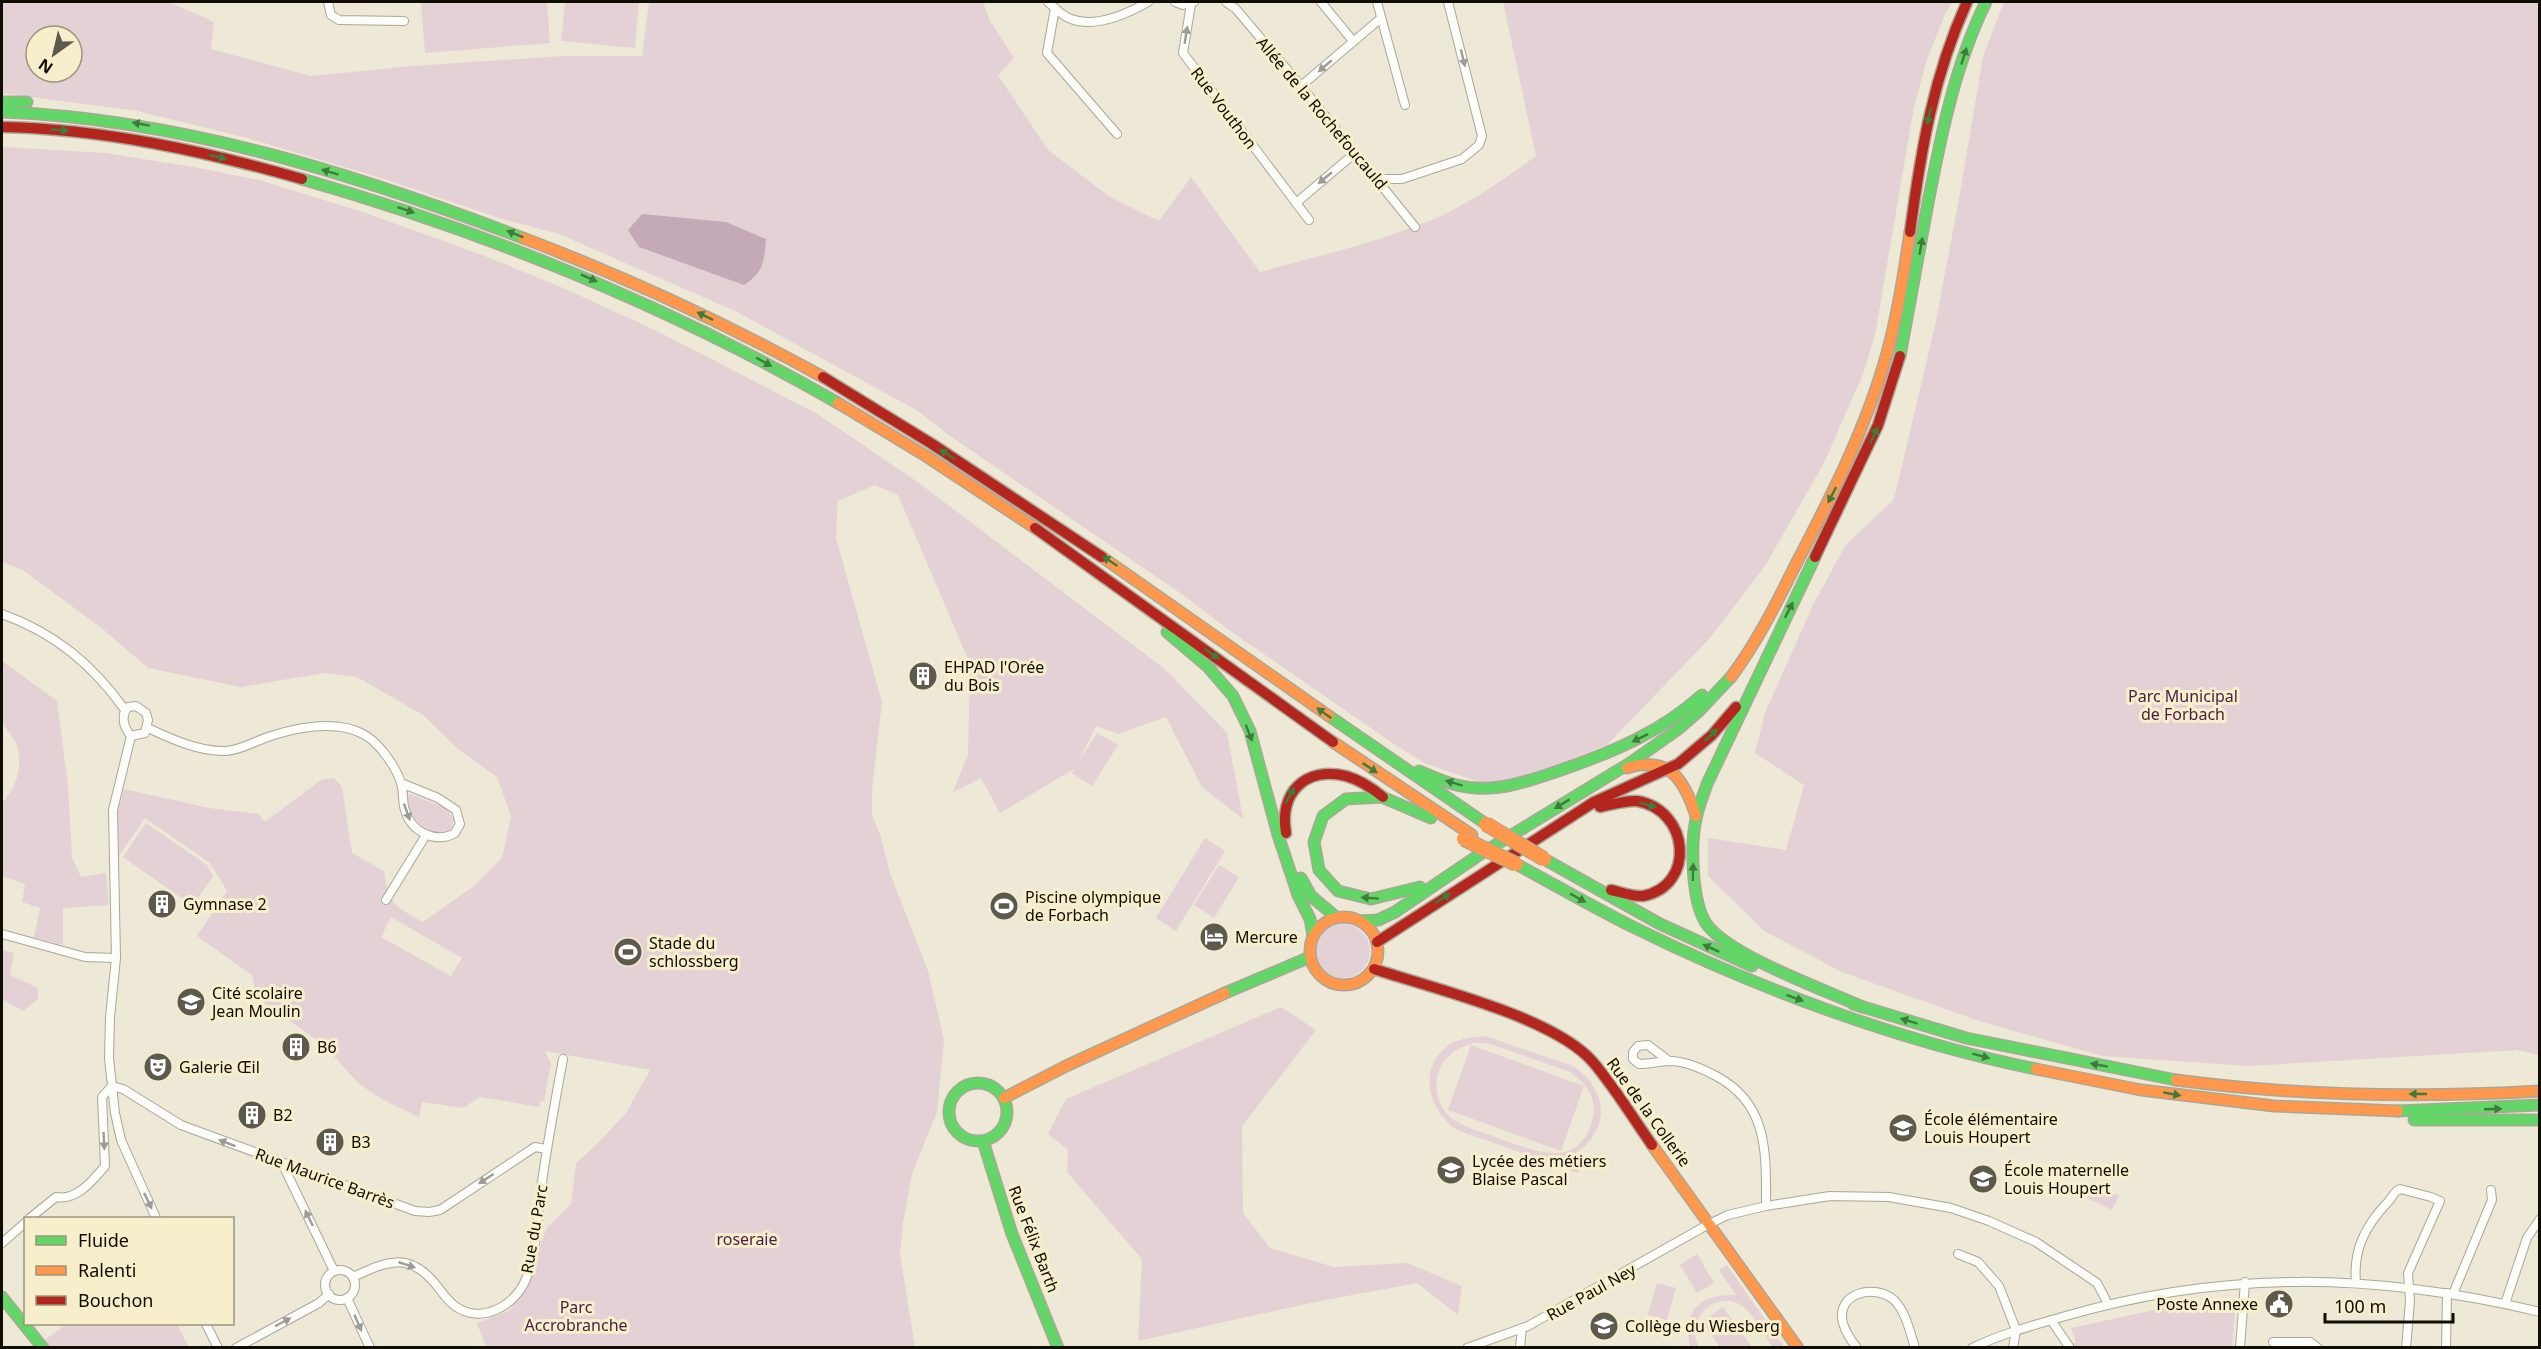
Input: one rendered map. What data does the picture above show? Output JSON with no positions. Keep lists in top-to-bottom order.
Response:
{
  "streets": {
    "main road": ["Rue de la Collerie", "Rue Félix Barth"],
    "street": [
      "Rue Vouthon",
      "Allée de la Rochefoucauld",
      "Rue Maurice Barrès",
      "Rue du Parc",
      "Rue Paul Ney"
    ]
  },
  "crossings": [
    ["Rue de la Collerie", "Rue Paul Ney"],
    ["Rue Maurice Barrès", "Rue du Parc"]
  ],
  "one_way": ["Rue Vouthon", "Rue Maurice Barrès"],
  "parks": ["Parc Municipal de Forbach", "roseraie", "Parc Accrobranche"],
  "places": {
    "building": [
      "EHPAD l'Orée du Bois",
      "Gymnase 2",
      "B6",
      "B2",
      "B3"
    ],
    "sports": ["Piscine olympique de Forbach", "Stade du schlossberg"],
    "hotel": ["Mercure"],
    "school or university": [
      "Cité scolaire Jean Moulin",
      "École élémentaire Louis Houpert",
      "Lycée des métiers Blaise Pascal",
      "École maternelle Louis Houpert",
      "Collège du Wiesberg"
    ],
    "theatre": ["Galerie Œil"],
    "public building": ["Poste Annexe"]
  },
  "legend": ["Fluide", "Ralenti", "Bouchon"],
  "scale_bar": "100 m",
  "north": "bottom left"
}
